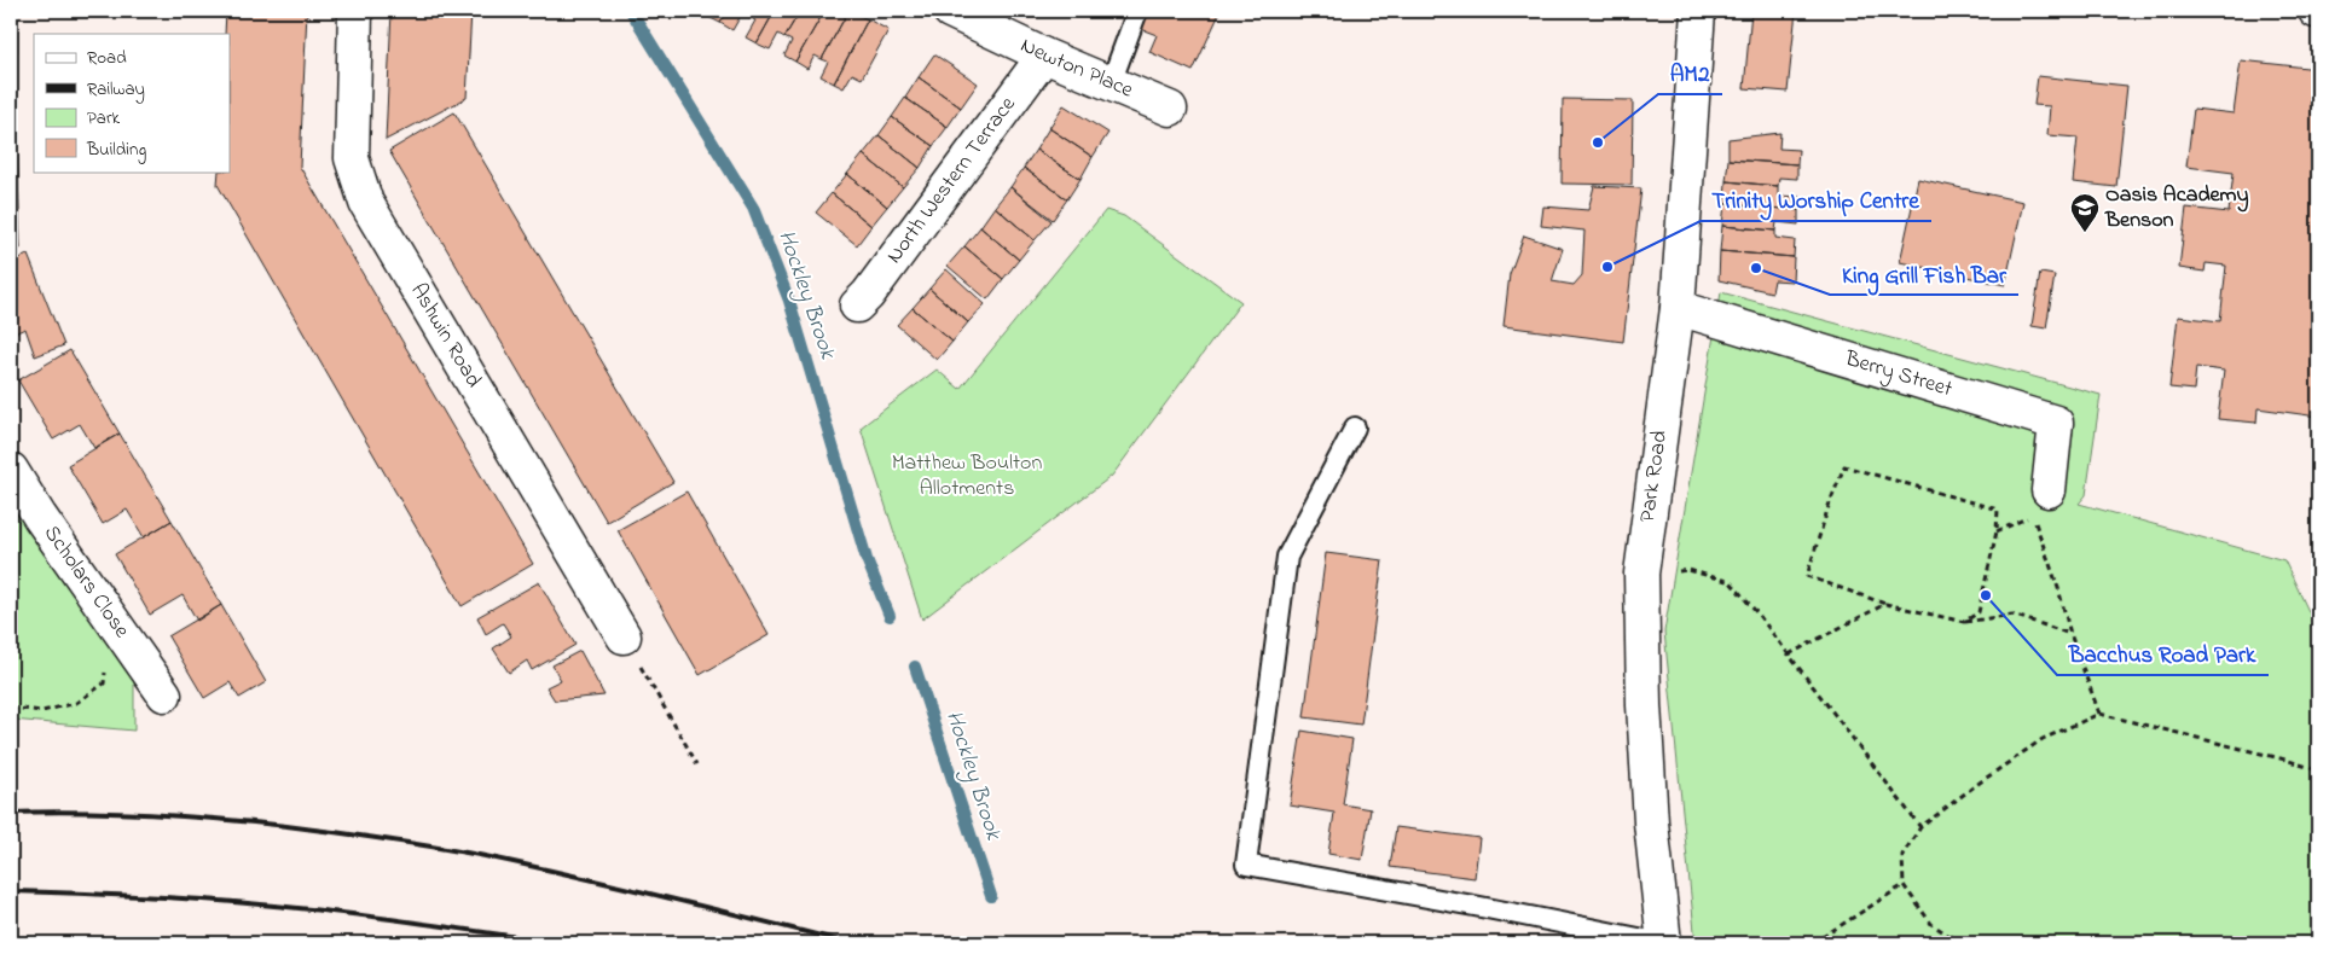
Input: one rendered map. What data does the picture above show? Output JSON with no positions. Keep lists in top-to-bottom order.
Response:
{
  "streets": {
    "street": [
      "Newton Place",
      "North Western Terrace",
      "Ashwin Road",
      "Berry Street",
      "Park Road",
      "Scholars Close"
    ]
  },
  "crossings": [
    ["Newton Place", "North Western Terrace"],
    ["Berry Street", "Park Road"]
  ],
  "water": ["Hockley Brook"],
  "parks": ["Matthew Boulton Allotments"],
  "places": {
    "other": [
      "AM2",
      "Trinity Worship Centre",
      "King Grill Fish Bar",
      "Bacchus Road Park"
    ],
    "school or university": ["Oasis Academy Benson"]
  },
  "legend": [
    "Road",
    "Railway",
    "Park",
    "Building"
  ]
}
